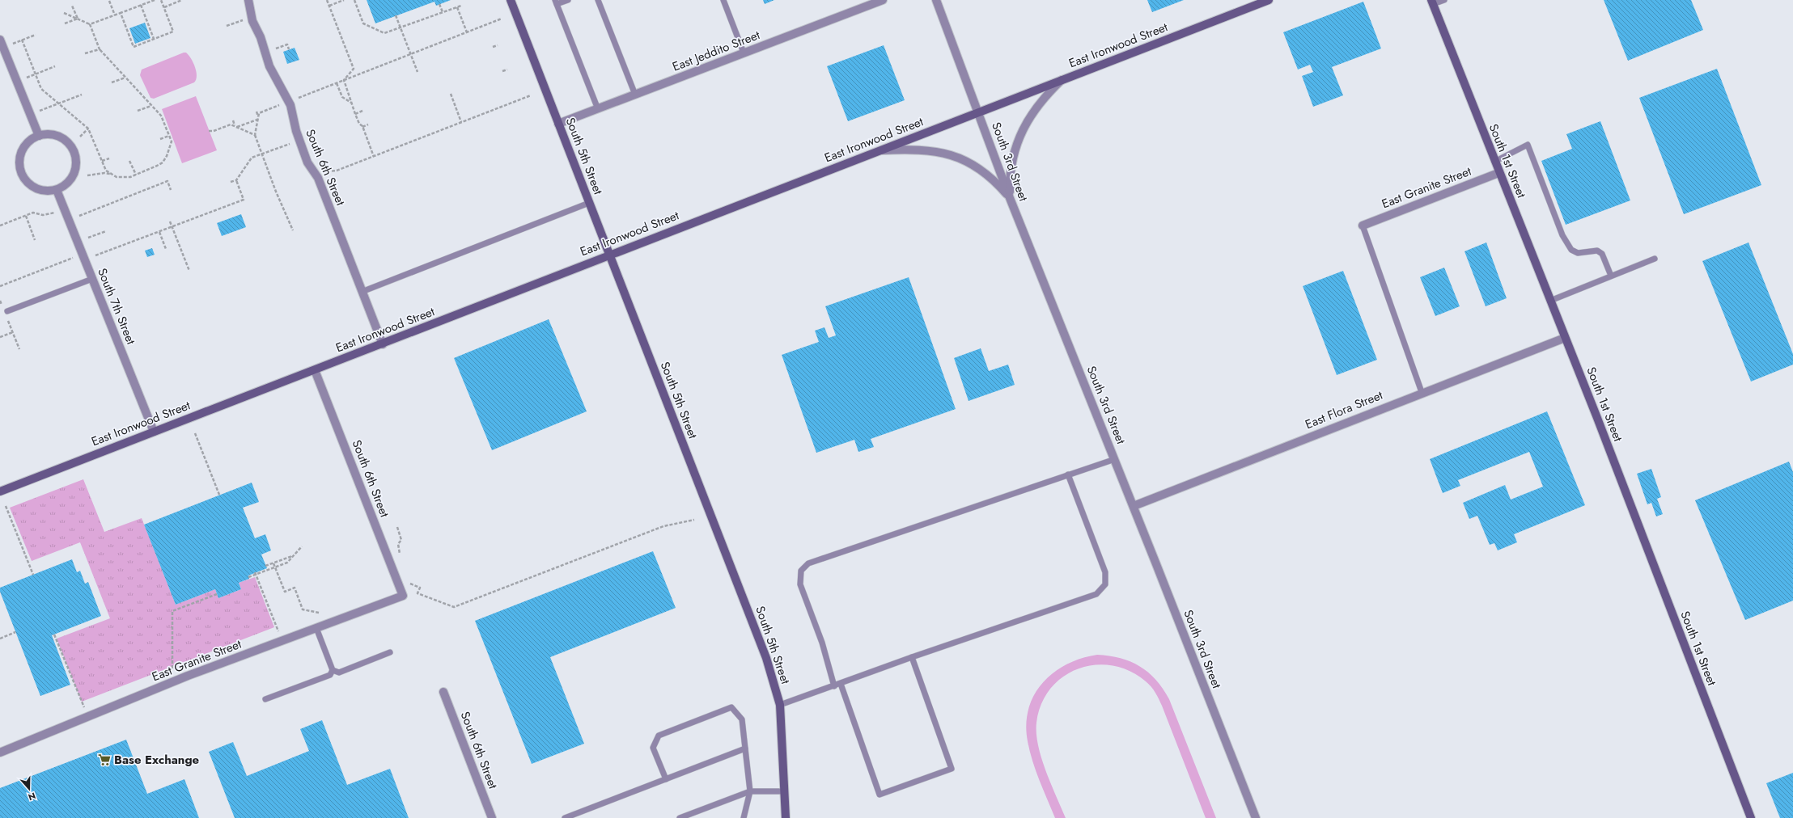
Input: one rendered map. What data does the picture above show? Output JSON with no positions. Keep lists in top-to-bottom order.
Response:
{
  "streets": {
    "street": [
      "East Ironwood Street",
      "East Jeddito Street",
      "South 5th Street",
      "South 1st Street",
      "South 3rd Street",
      "South 6th Street",
      "East Granite Street",
      "South 7th Street",
      "East Flora Street"
    ]
  },
  "crossings": [
    ["East Ironwood Street", "South 5th Street"],
    ["East Ironwood Street", "South 3rd Street"],
    ["East Ironwood Street", "South 6th Street"],
    ["East Ironwood Street", "South 7th Street"],
    ["East Jeddito Street", "South 5th Street"],
    ["South 1st Street", "East Granite Street"],
    ["South 1st Street", "East Flora Street"],
    ["South 3rd Street", "East Flora Street"],
    ["South 6th Street", "East Granite Street"]
  ],
  "places": {
    "supermarket": ["Base Exchange"]
  },
  "north": "bottom"
}
